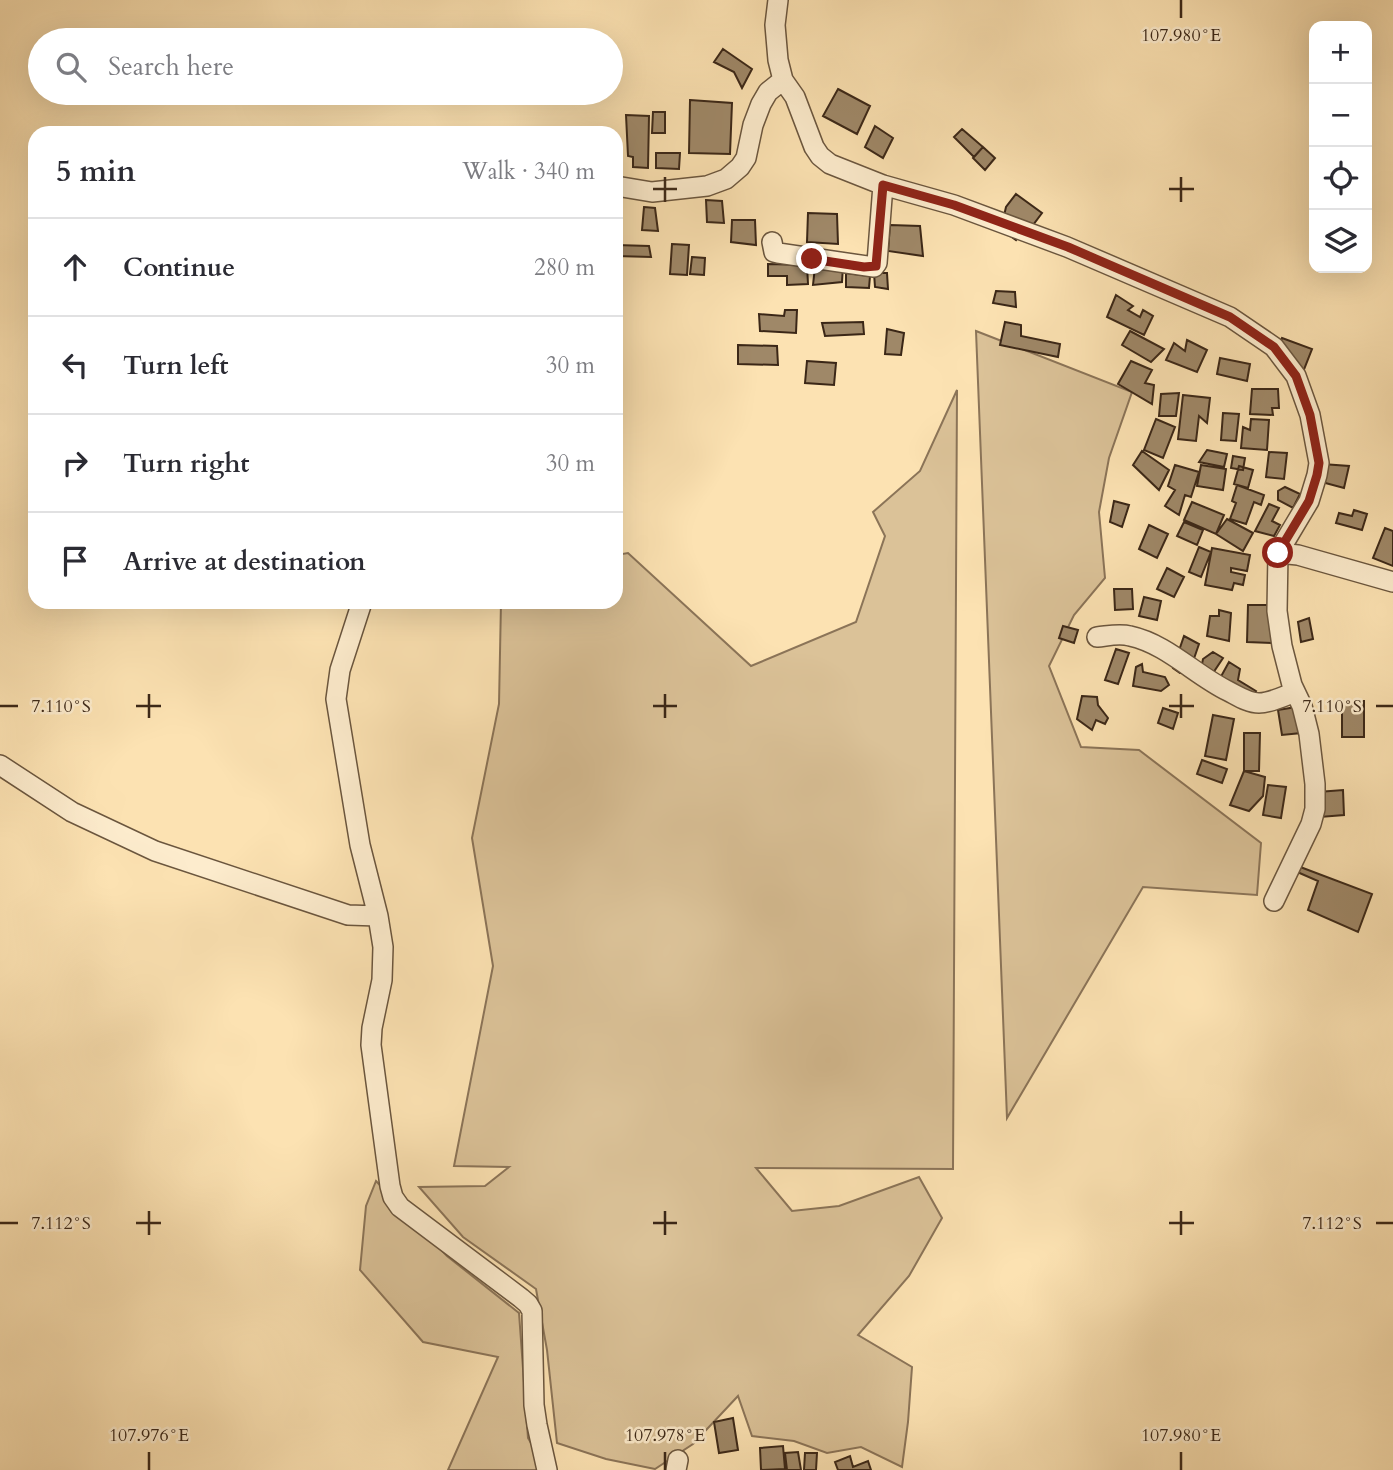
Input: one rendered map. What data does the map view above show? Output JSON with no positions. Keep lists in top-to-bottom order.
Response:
{
  "page": {
    "map_buttons": ["+", "−"],
    "search": "Search here",
    "heading": ["5 min", "Walk · 340 m"],
    "list": [
      ["Continue", "280 m"],
      ["Turn left", "30 m"],
      ["Turn right", "30 m"],
      "Arrive at destination"
    ]
  },
  "coordinates": [
    "107.980°E",
    "7.110°S",
    "7.112°S",
    "107.976°E",
    "107.978°E"
  ]
}
